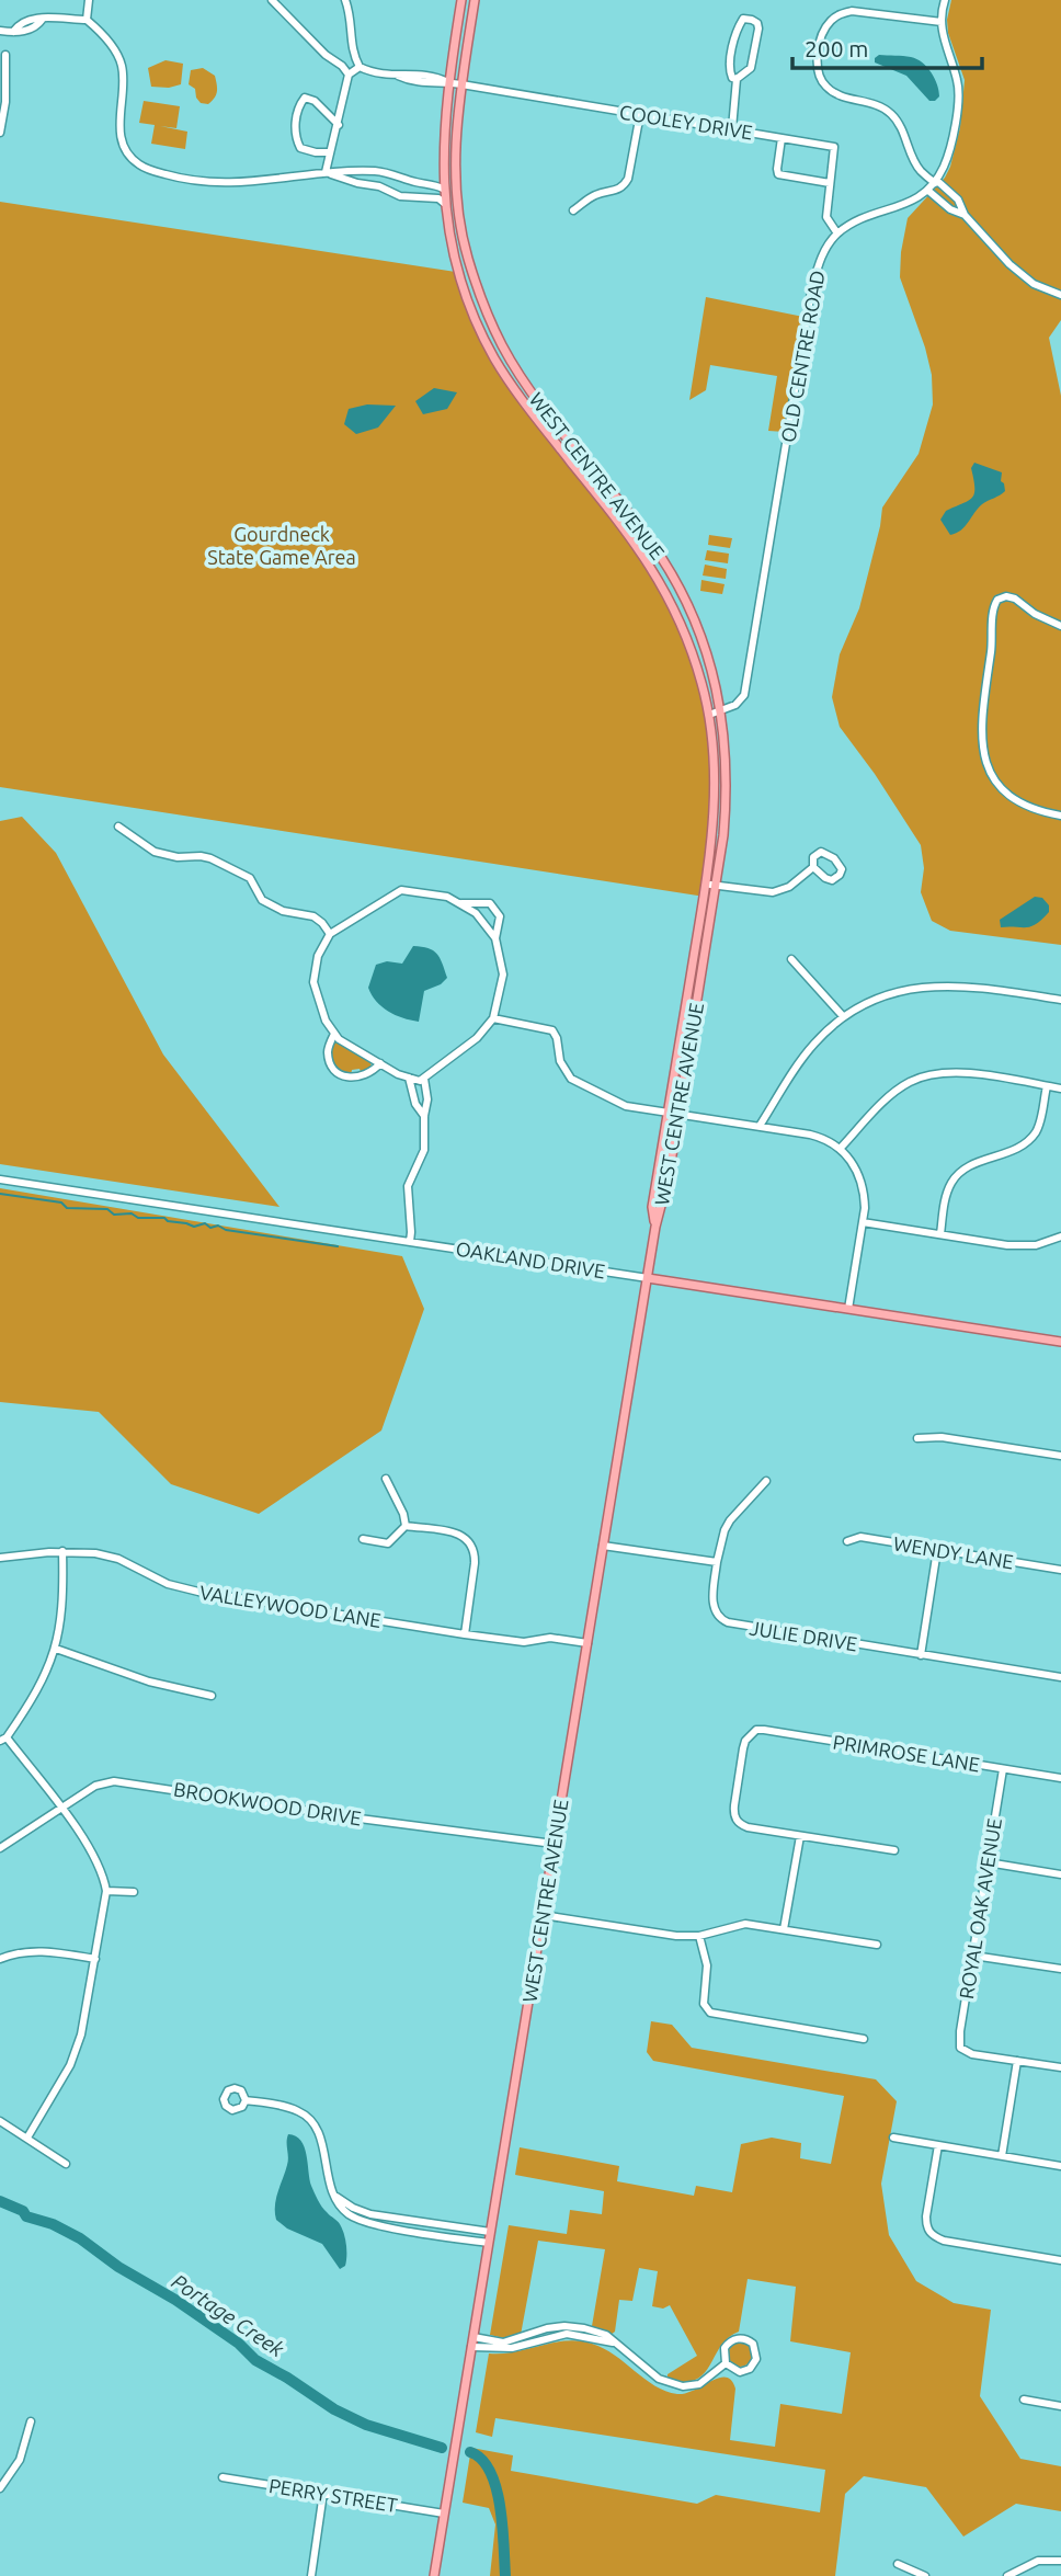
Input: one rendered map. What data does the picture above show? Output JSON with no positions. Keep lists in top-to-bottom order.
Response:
{
  "streets": {
    "main road": ["WEST CENTRE AVENUE", "OAKLAND DRIVE"],
    "street": [
      "COOLEY DRIVE",
      "OLD CENTRE ROAD",
      "WENDY LANE",
      "VALLEYWOOD LANE",
      "JULIE DRIVE",
      "PRIMROSE LANE",
      "BROOKWOOD DRIVE",
      "ROYAL OAK AVENUE",
      "PERRY STREET"
    ]
  },
  "crossings": [
    ["COOLEY DRIVE", "OLD CENTRE ROAD"],
    ["COOLEY DRIVE", "WEST CENTRE AVENUE"],
    ["OLD CENTRE ROAD", "WEST CENTRE AVENUE"],
    ["WEST CENTRE AVENUE", "OAKLAND DRIVE"],
    ["WEST CENTRE AVENUE", "VALLEYWOOD LANE"],
    ["WEST CENTRE AVENUE", "BROOKWOOD DRIVE"],
    ["WEST CENTRE AVENUE", "PERRY STREET"],
    ["PRIMROSE LANE", "ROYAL OAK AVENUE"]
  ],
  "water": ["Portage Creek"],
  "parks": ["Gourdneck State Game Area"],
  "scale_bar": "200 m"
}
